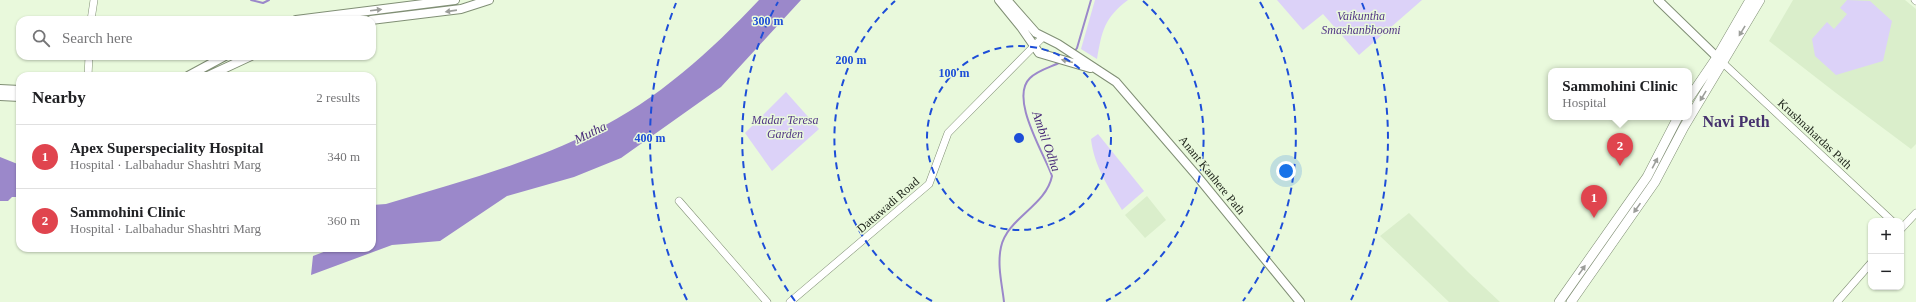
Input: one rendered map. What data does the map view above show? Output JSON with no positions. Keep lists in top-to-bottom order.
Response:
{
  "streets": {
    "main road": ["Anant Kanhere Path"],
    "street": ["Krushnahardas Path", "Dattawadi Road"]
  },
  "crossings": [
    ["Anant Kanhere Path", "Dattawadi Road"]
  ],
  "districts": ["Navi Peth"],
  "water": ["Mutha", "Ambil Odha"],
  "parks": ["Vaikuntha Smashanbhoomi", "Madar Teresa Garden"],
  "page": {
    "search": "Search here",
    "popup": ["Sammohini Clinic", "Hospital"],
    "heading": ["Nearby", "2 results"],
    "list": [
      {
        "mark": "1",
        "name": "Apex Superspeciality Hospital",
        "note": "Hospital · Lalbahadur Shashtri Marg",
        "value": "340 m"
      },
      {
        "mark": "2",
        "name": "Sammohini Clinic",
        "note": "Hospital · Lalbahadur Shashtri Marg",
        "value": "360 m"
      }
    ],
    "pins": ["2", "1"],
    "map_buttons": ["+", "−"]
  },
  "rings": [
    "300 m",
    "200 m",
    "100 m",
    "400 m"
  ]
}
